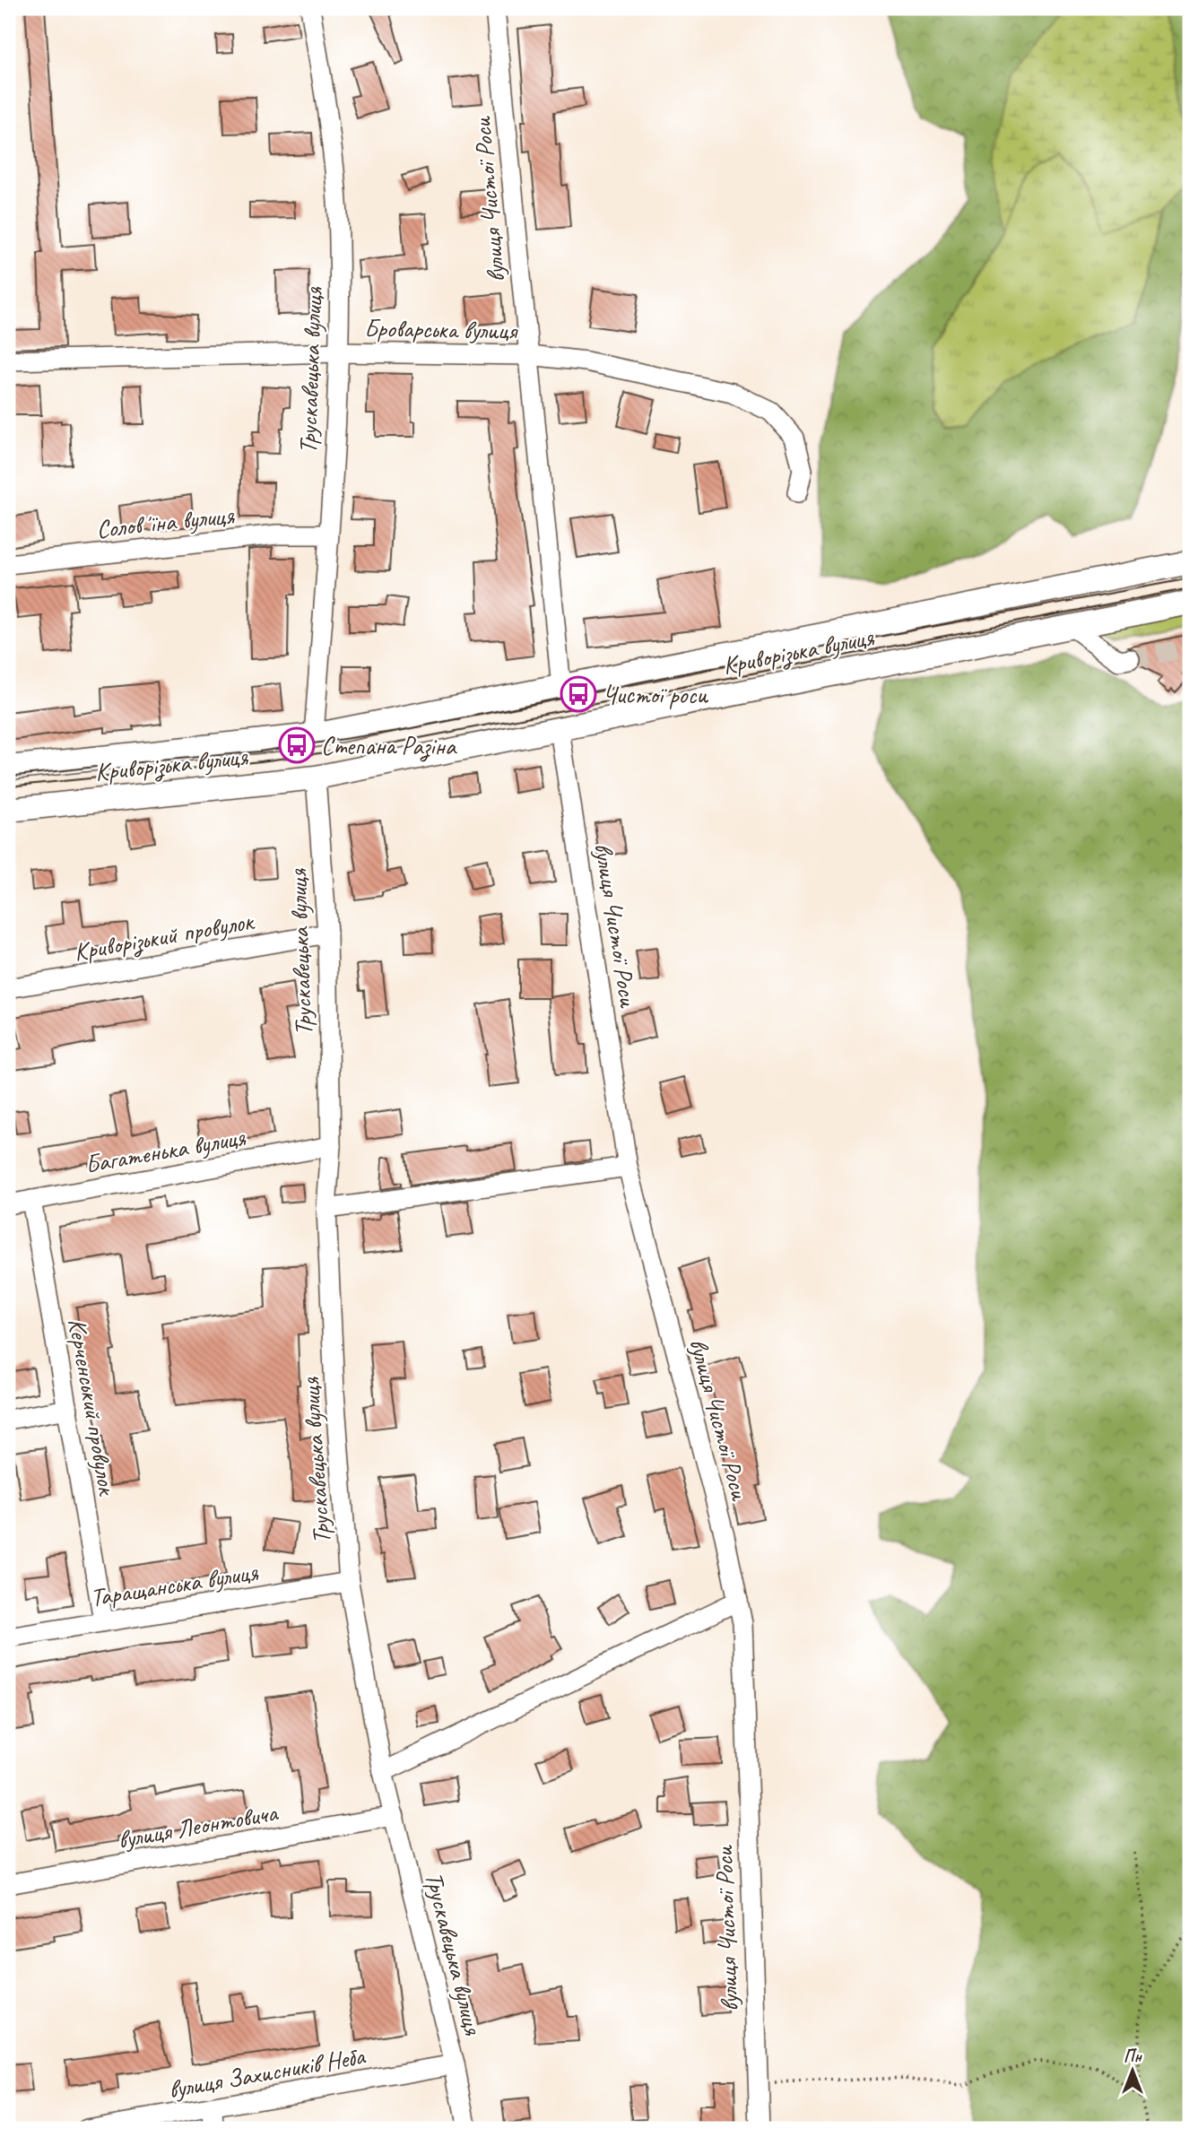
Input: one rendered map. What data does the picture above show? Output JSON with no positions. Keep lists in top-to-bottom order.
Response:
{
  "streets": {
    "main road": ["Криворізька вулиця"],
    "street": [
      "вулиця Чистої Роси",
      "Броварська вулиця",
      "Трускавецька вулиця",
      "Соловʼїна вулиця",
      "Криворізький провулок",
      "Багатенька вулиця",
      "Керченський провулок",
      "Таращанська вулиця",
      "вулиця Леонтовича",
      "вулиця Захисників Неба"
    ]
  },
  "crossings": [
    ["вулиця Чистої Роси", "Броварська вулиця"],
    ["вулиця Чистої Роси", "Криворізька вулиця"],
    ["Броварська вулиця", "Трускавецька вулиця"],
    ["Трускавецька вулиця", "Соловʼїна вулиця"],
    ["Трускавецька вулиця", "Криворізька вулиця"],
    ["Трускавецька вулиця", "Криворізький провулок"],
    ["Трускавецька вулиця", "Багатенька вулиця"],
    ["Трускавецька вулиця", "Таращанська вулиця"],
    ["Трускавецька вулиця", "вулиця Леонтовича"],
    ["Трускавецька вулиця", "вулиця Захисників Неба"],
    ["Багатенька вулиця", "Керченський провулок"],
    ["Керченський провулок", "Таращанська вулиця"]
  ],
  "places": {
    "bus stop": ["Чистої роси", "Степана Разіна"]
  },
  "north": "top"
}
